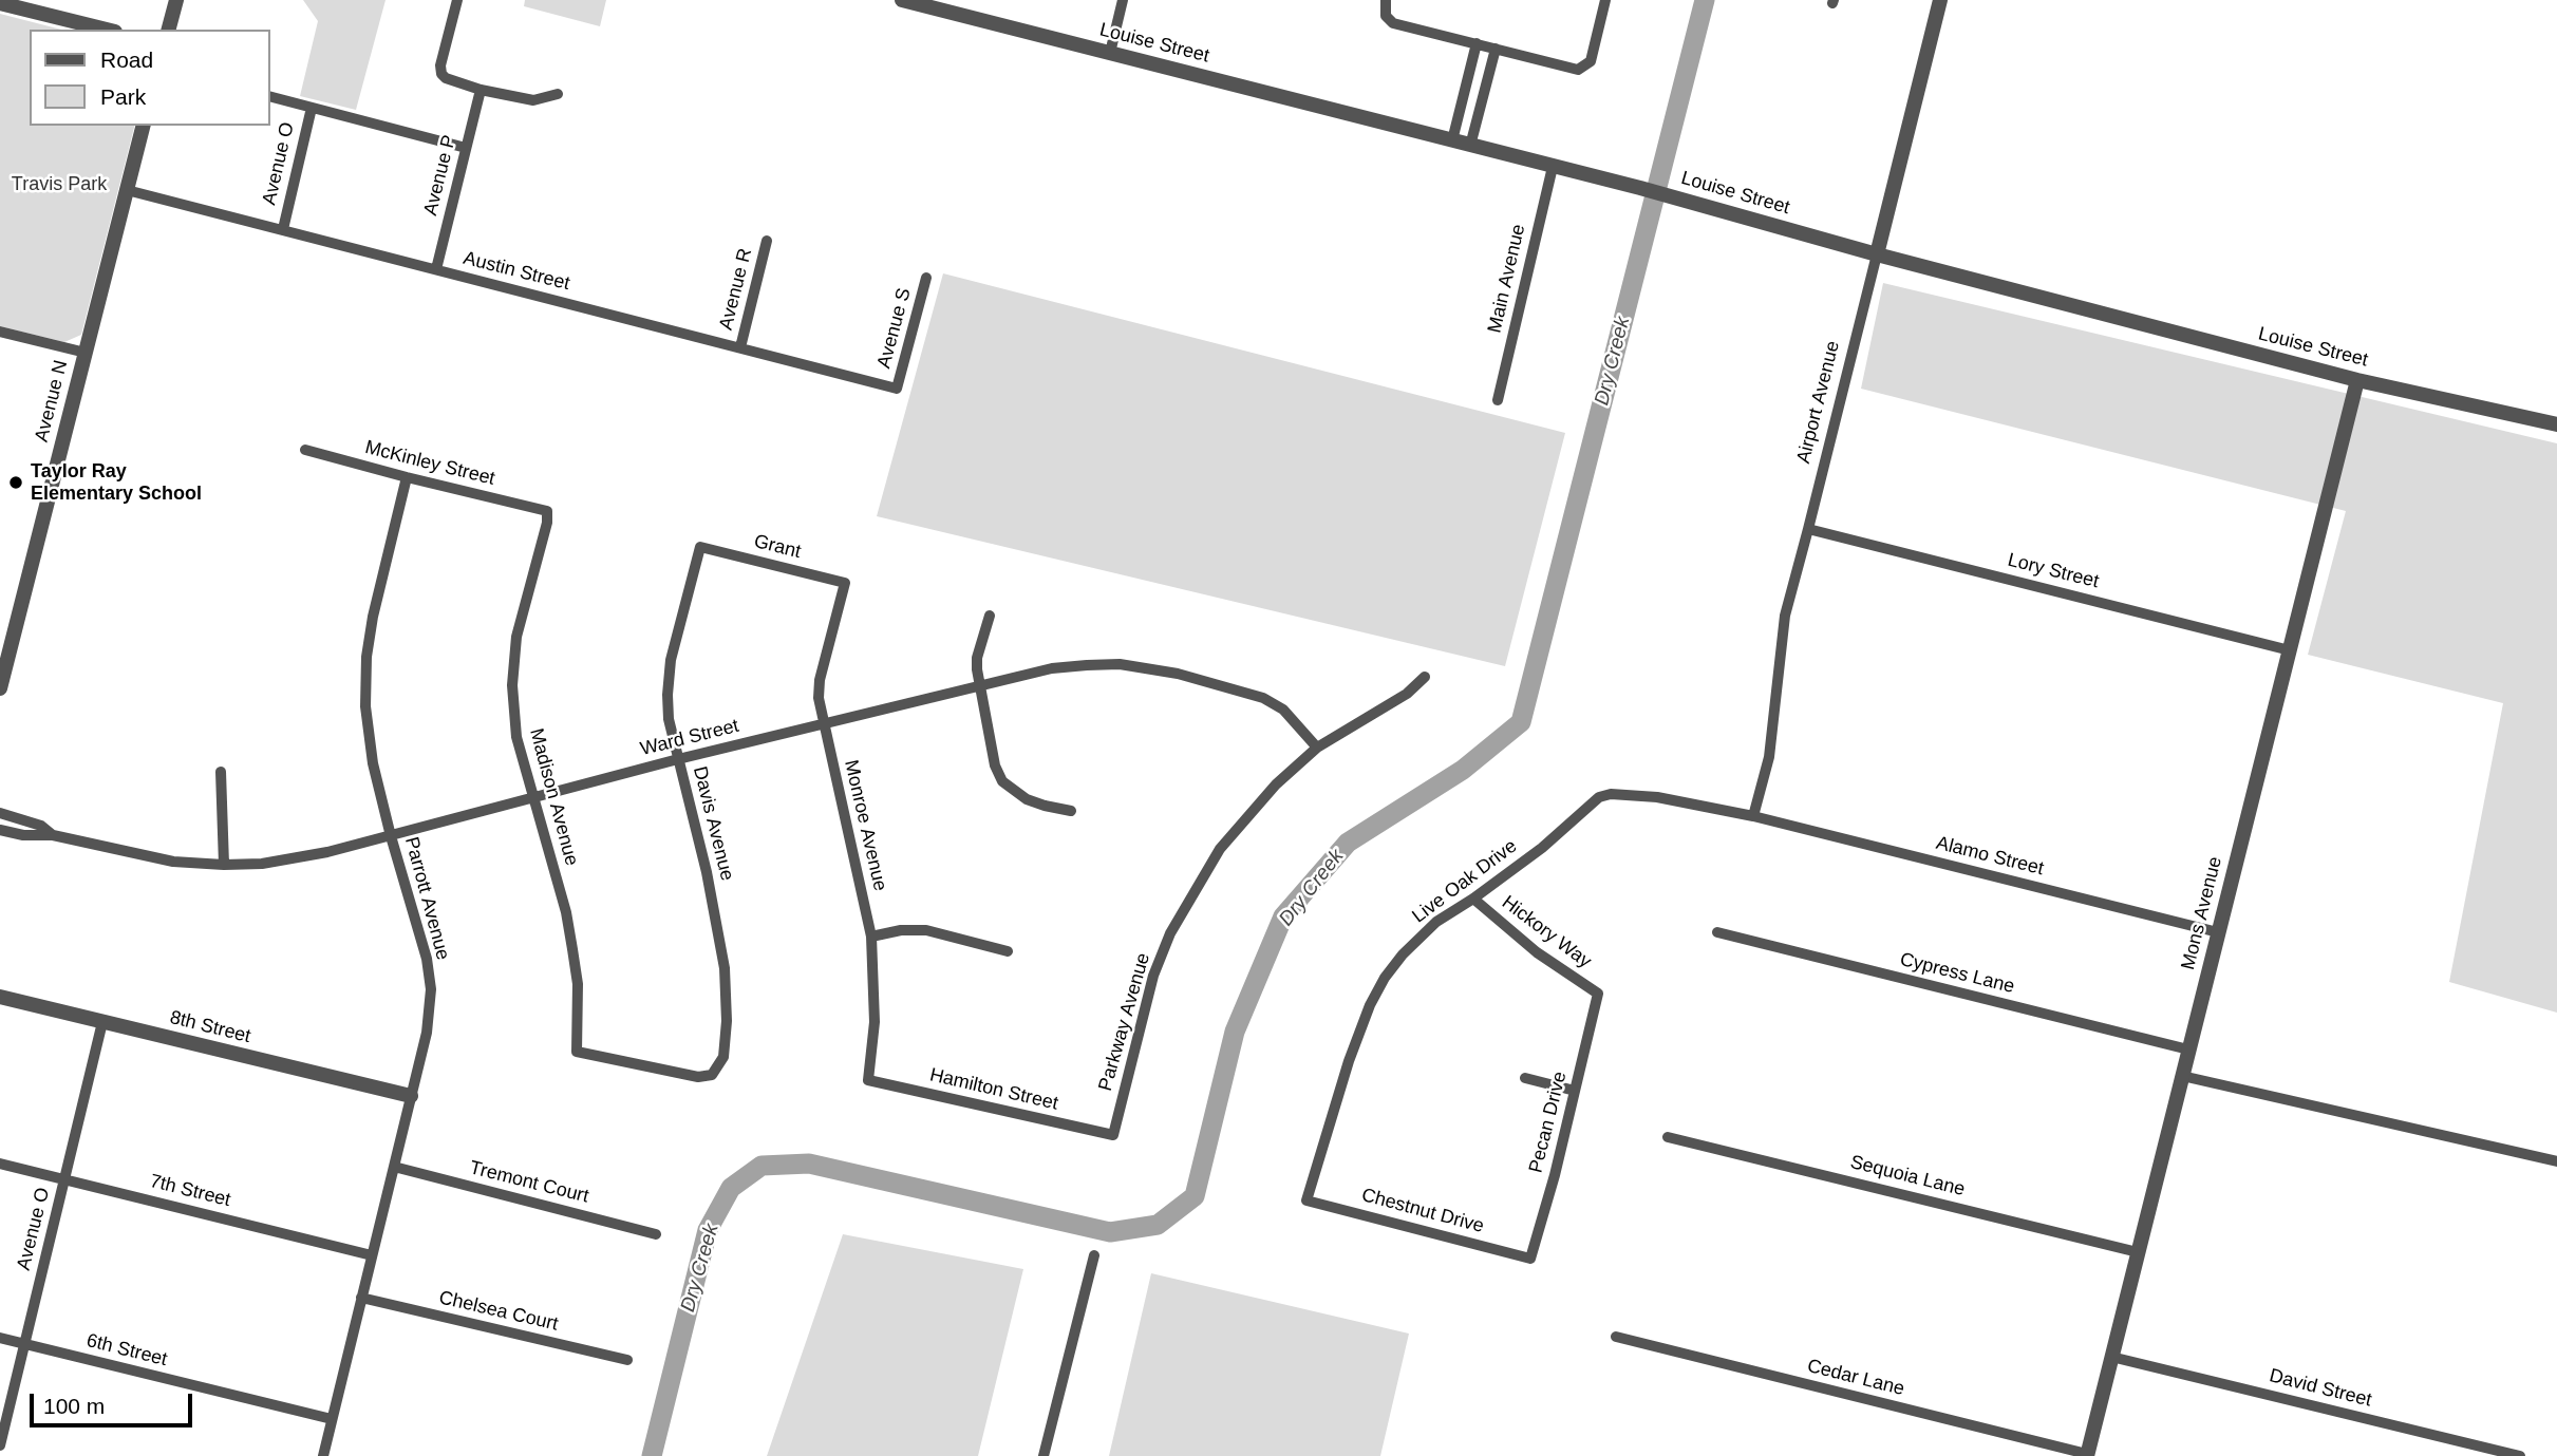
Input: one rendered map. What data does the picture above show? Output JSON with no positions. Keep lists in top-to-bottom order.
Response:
{
  "streets": {
    "street": [
      "Louise Street",
      "Avenue O",
      "Avenue P",
      "Austin Street",
      "Main Avenue",
      "Avenue R",
      "Avenue S",
      "Avenue N",
      "Airport Avenue",
      "McKinley Street",
      "Grant",
      "Lory Street",
      "Ward Street",
      "Madison Avenue",
      "Davis Avenue",
      "Monroe Avenue",
      "Alamo Street",
      "Live Oak Drive",
      "Parrott Avenue",
      "Mons Avenue",
      "Hickory Way",
      "Cypress Lane",
      "Parkway Avenue",
      "8th Street",
      "Hamilton Street",
      "Pecan Drive",
      "Sequoia Lane",
      "Tremont Court",
      "7th Street",
      "Chestnut Drive",
      "Chelsea Court",
      "6th Street",
      "Cedar Lane",
      "David Street"
    ]
  },
  "crossings": [
    ["Louise Street", "Main Avenue"],
    ["Louise Street", "Airport Avenue"],
    ["Louise Street", "Mons Avenue"],
    ["Avenue O", "Austin Street"],
    ["Avenue O", "8th Street"],
    ["Avenue O", "7th Street"],
    ["Avenue O", "6th Street"],
    ["Avenue P", "Austin Street"],
    ["Austin Street", "Avenue R"],
    ["Austin Street", "Avenue S"],
    ["Austin Street", "Avenue N"],
    ["Airport Avenue", "Lory Street"],
    ["Airport Avenue", "Alamo Street"],
    ["Airport Avenue", "Live Oak Drive"],
    ["McKinley Street", "Madison Avenue"],
    ["McKinley Street", "Parrott Avenue"],
    ["Grant", "Davis Avenue"],
    ["Grant", "Monroe Avenue"],
    ["Lory Street", "Mons Avenue"],
    ["Ward Street", "Madison Avenue"],
    ["Ward Street", "Davis Avenue"],
    ["Ward Street", "Monroe Avenue"],
    ["Ward Street", "Parrott Avenue"],
    ["Ward Street", "Parkway Avenue"],
    ["Madison Avenue", "Davis Avenue"],
    ["Monroe Avenue", "Hamilton Street"],
    ["Alamo Street", "Live Oak Drive"],
    ["Alamo Street", "Mons Avenue"],
    ["Live Oak Drive", "Hickory Way"],
    ["Live Oak Drive", "Chestnut Drive"],
    ["Parrott Avenue", "8th Street"],
    ["Parrott Avenue", "Tremont Court"],
    ["Parrott Avenue", "7th Street"],
    ["Parrott Avenue", "Chelsea Court"],
    ["Parrott Avenue", "6th Street"],
    ["Mons Avenue", "Cypress Lane"],
    ["Mons Avenue", "Sequoia Lane"],
    ["Mons Avenue", "Cedar Lane"],
    ["Mons Avenue", "David Street"],
    ["Hickory Way", "Pecan Drive"],
    ["Parkway Avenue", "Hamilton Street"],
    ["Pecan Drive", "Chestnut Drive"]
  ],
  "water": ["Dry Creek"],
  "parks": ["Travis Park"],
  "places": ["Taylor Ray Elementary School"],
  "legend": ["Road", "Park"],
  "scale_bar": "100 m"
}
